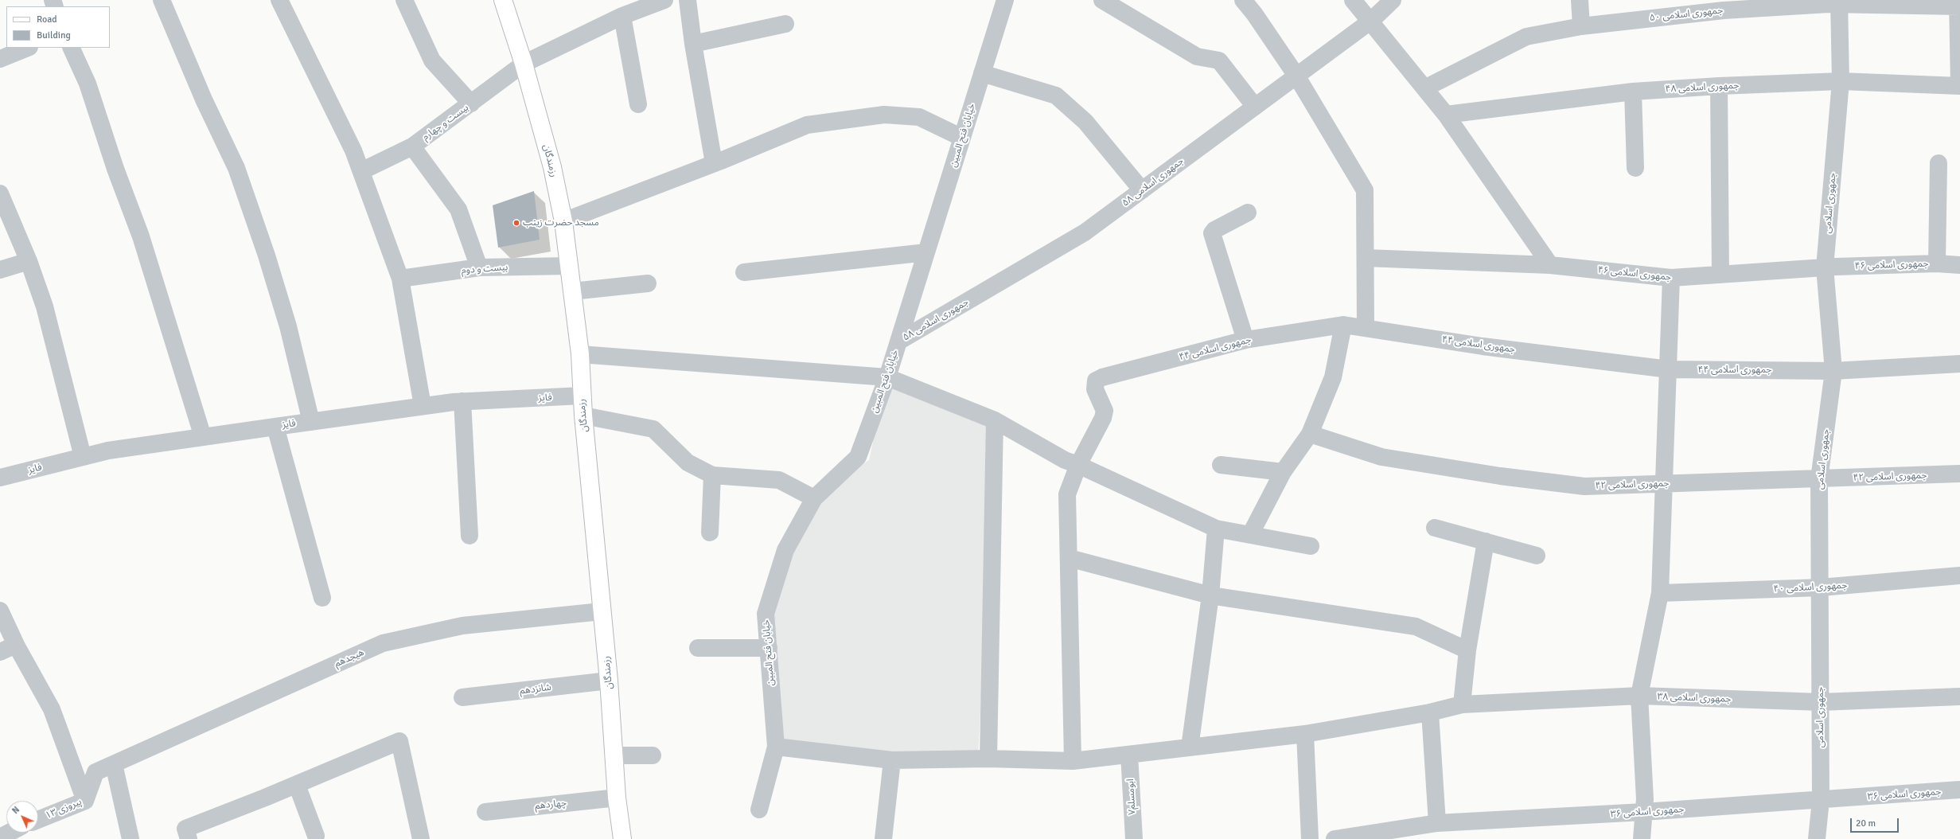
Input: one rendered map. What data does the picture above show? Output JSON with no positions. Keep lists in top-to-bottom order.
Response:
{
  "streets": {
    "main road": ["رزمندگان"],
    "street": [
      "جمهوری اسلامی ۵۰",
      "جمهوری اسلامی ۴۸",
      "بیست و چهارم",
      "خیابان فتح المبین",
      "جمهوری اسلامی ۵۸",
      "جمهوری اسلامی",
      "جمهوری اسلامی ۴۶",
      "بیست و دوم",
      "جمهوری اسلامی ۴۴",
      "فایز",
      "جمهوری اسلامی ۴۲",
      "جمهوری اسلامی ۴۰",
      "هیجدهم",
      "شانزدهم",
      "جمهوری اسلامی ۳۸",
      "جمهوری اسلامی ۳۶",
      "ابومسلم۷",
      "چهاردهم",
      "پیروزی ۱۳"
    ]
  },
  "crossings": [
    ["جمهوری اسلامی ۵۰", "جمهوری اسلامی"],
    ["جمهوری اسلامی ۴۸", "جمهوری اسلامی"],
    ["بیست و چهارم", "رزمندگان"],
    ["خیابان فتح المبین", "جمهوری اسلامی ۵۸"],
    ["خیابان فتح المبین", "جمهوری اسلامی ۳۸"],
    ["رزمندگان", "بیست و دوم"],
    ["رزمندگان", "فایز"],
    ["رزمندگان", "هیجدهم"],
    ["رزمندگان", "شانزدهم"],
    ["رزمندگان", "چهاردهم"],
    ["جمهوری اسلامی", "جمهوری اسلامی ۴۶"],
    ["جمهوری اسلامی", "جمهوری اسلامی ۴۴"],
    ["جمهوری اسلامی", "جمهوری اسلامی ۴۲"],
    ["جمهوری اسلامی", "جمهوری اسلامی ۴۰"],
    ["جمهوری اسلامی", "جمهوری اسلامی ۳۸"],
    ["جمهوری اسلامی", "جمهوری اسلامی ۳۶"],
    ["هیجدهم", "پیروزی ۱۳"],
    ["جمهوری اسلامی ۳۸", "ابومسلم۷"]
  ],
  "places": ["مسجد حضرت زینب"],
  "legend": ["Road", "Building"],
  "scale_bar": "20 m",
  "north": "top left"
}
